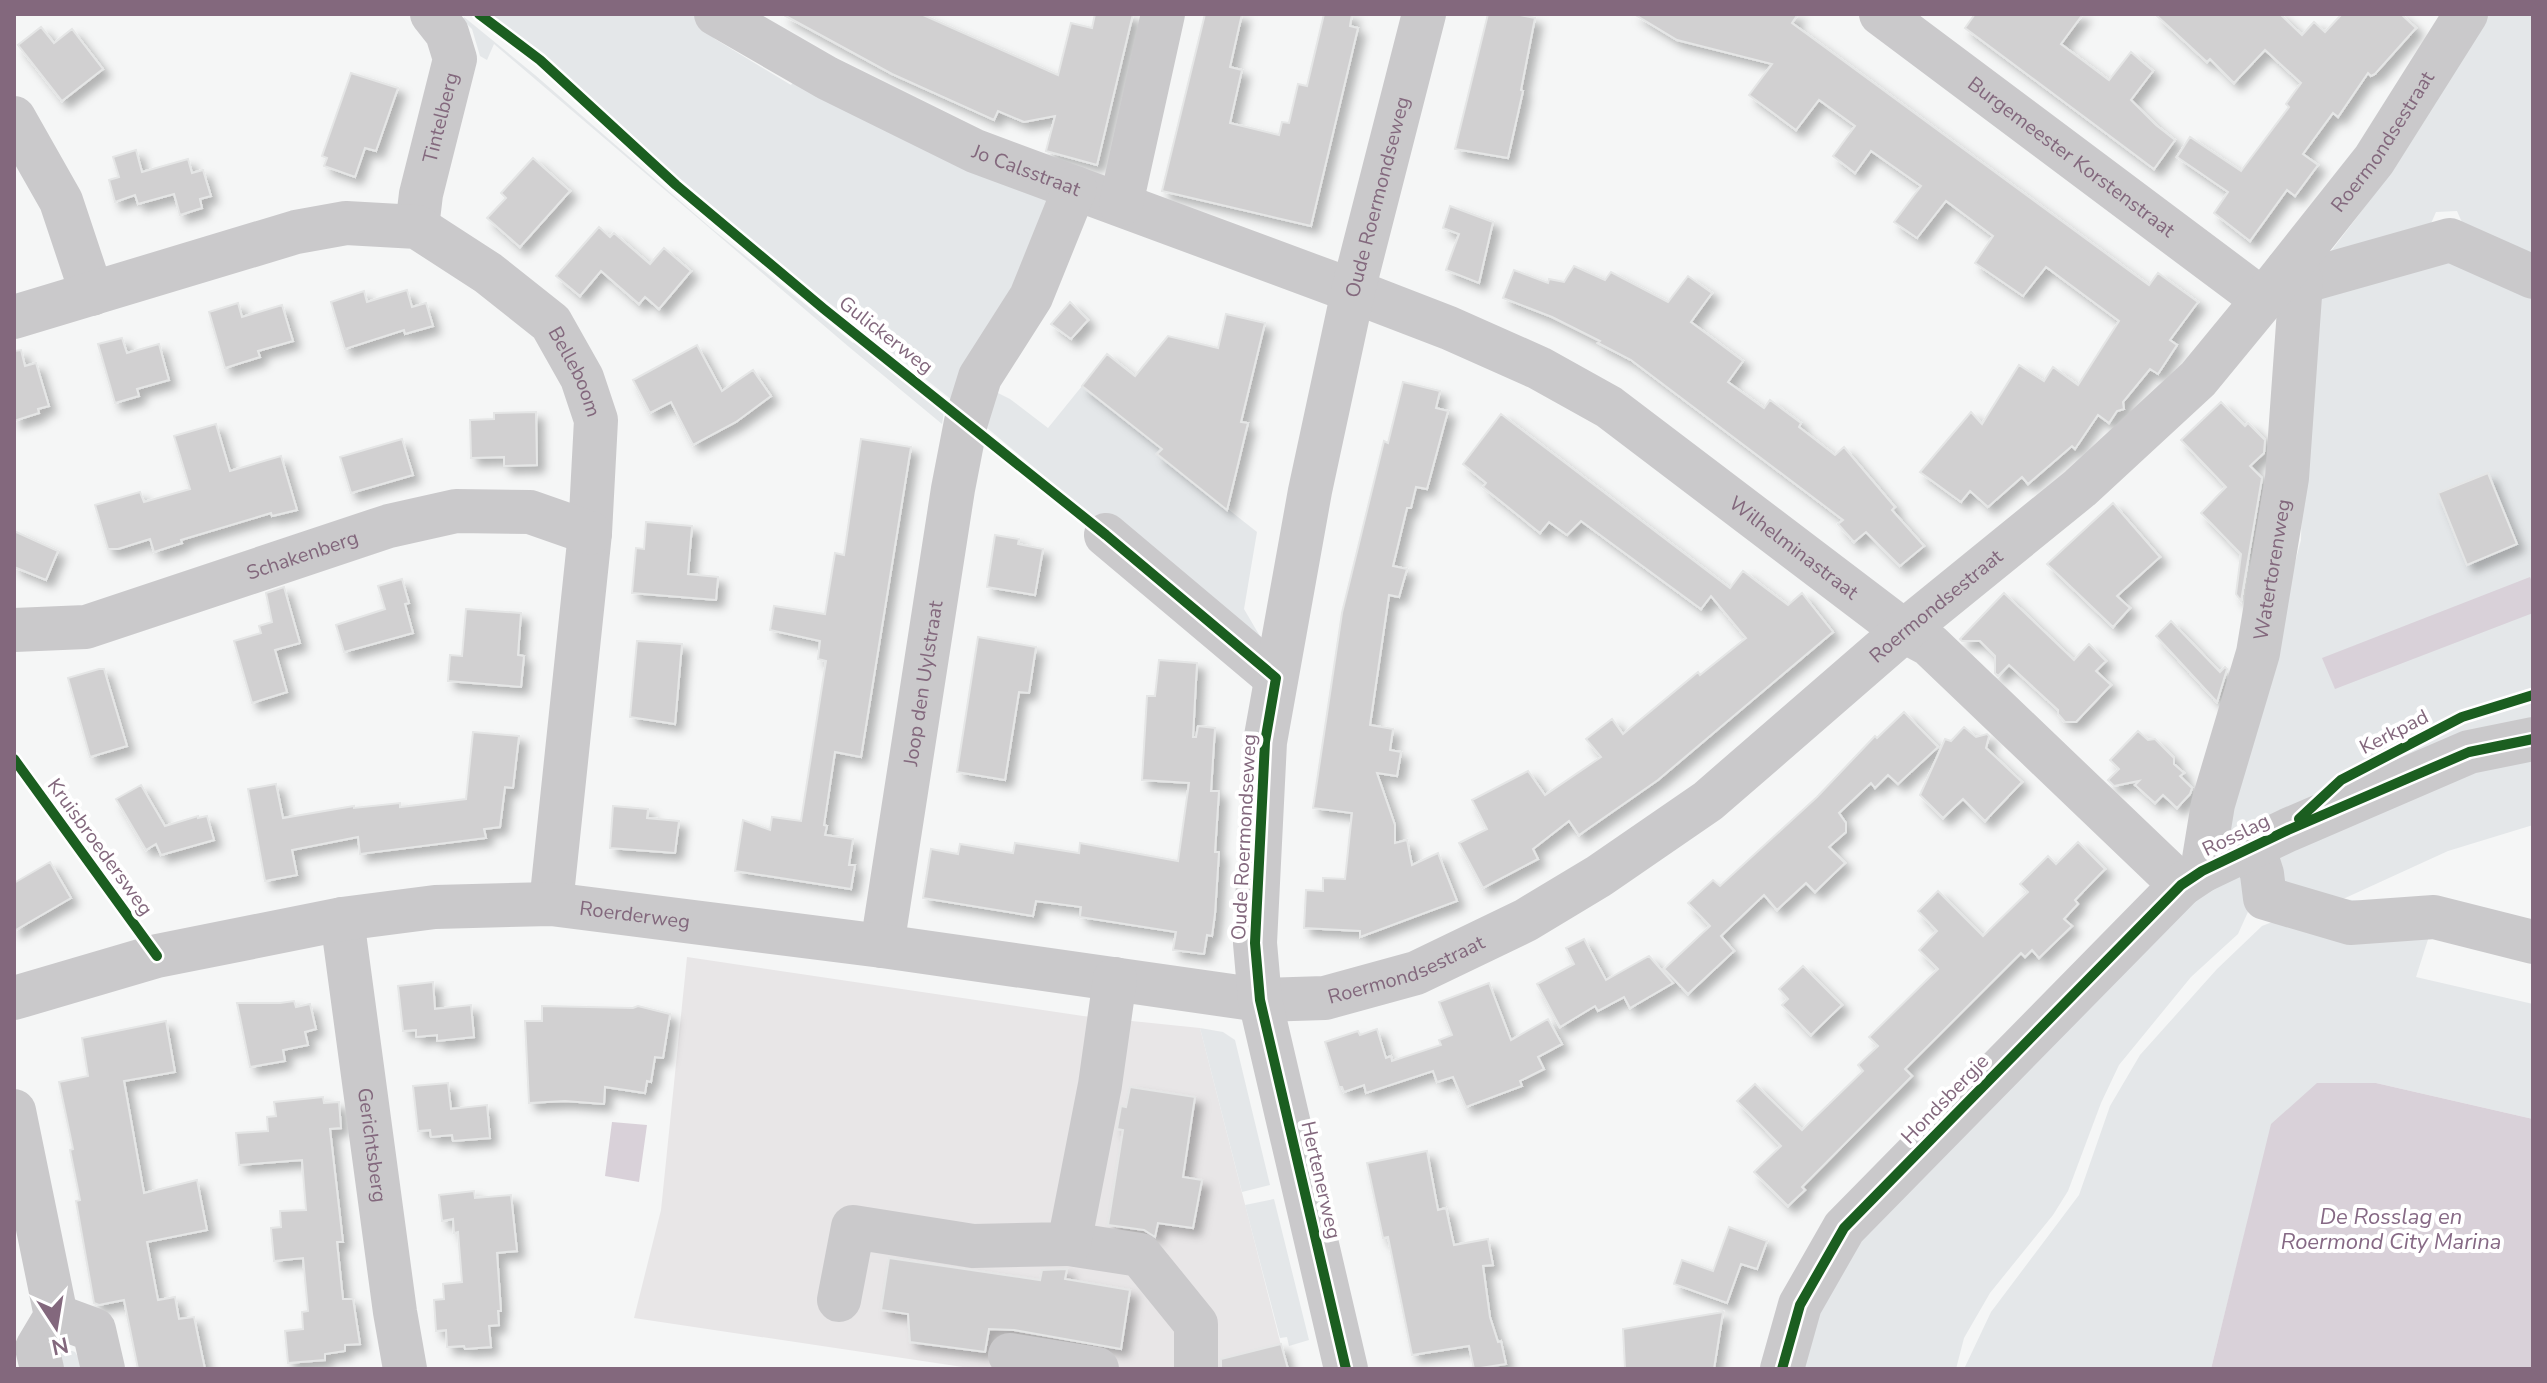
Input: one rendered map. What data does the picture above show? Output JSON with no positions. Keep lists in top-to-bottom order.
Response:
{
  "streets": {
    "street": [
      "Tintelberg",
      "Roermondsestraat",
      "Burgemeester Korstenstraat",
      "Jo Calsstraat",
      "Oude Roermondseweg",
      "Belleboom",
      "Wilhelminastraat",
      "Schakenberg",
      "Watertorenweg",
      "Joop den Uylstraat",
      "Rosslag",
      "Roerderweg",
      "Hondsbergje",
      "Gerichtsberg",
      "Hertenerweg"
    ],
    "cycle path": ["Gulickerweg", "Kerkpad", "Kruisbroedersweg"]
  },
  "crossings": [
    ["Tintelberg", "Belleboom"],
    ["Roermondsestraat", "Burgemeester Korstenstraat"],
    ["Roermondsestraat", "Oude Roermondseweg"],
    ["Roermondsestraat", "Wilhelminastraat"],
    ["Roermondsestraat", "Watertorenweg"],
    ["Roermondsestraat", "Roerderweg"],
    ["Roermondsestraat", "Hertenerweg"],
    ["Burgemeester Korstenstraat", "Watertorenweg"],
    ["Jo Calsstraat", "Oude Roermondseweg"],
    ["Jo Calsstraat", "Wilhelminastraat"],
    ["Jo Calsstraat", "Joop den Uylstraat"],
    ["Oude Roermondseweg", "Wilhelminastraat"],
    ["Oude Roermondseweg", "Roerderweg"],
    ["Oude Roermondseweg", "Hertenerweg"],
    ["Belleboom", "Schakenberg"],
    ["Belleboom", "Roerderweg"],
    ["Wilhelminastraat", "Watertorenweg"],
    ["Wilhelminastraat", "Rosslag"],
    ["Wilhelminastraat", "Hondsbergje"],
    ["Watertorenweg", "Rosslag"],
    ["Watertorenweg", "Hondsbergje"],
    ["Joop den Uylstraat", "Roerderweg"],
    ["Rosslag", "Hondsbergje"],
    ["Roerderweg", "Gerichtsberg"],
    ["Roerderweg", "Hertenerweg"]
  ],
  "water": ["De Rosslag en Roermond City Marina"],
  "north": "bottom"
}
